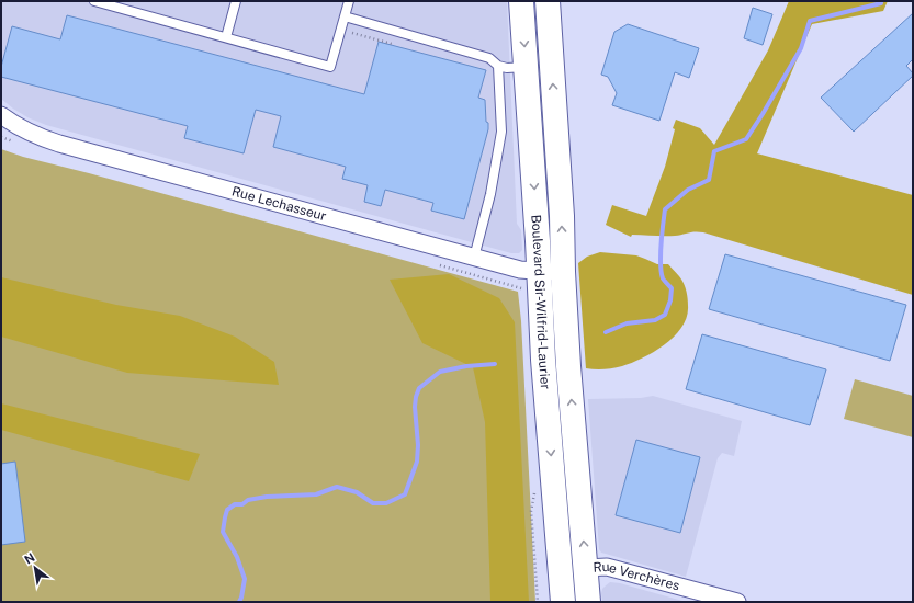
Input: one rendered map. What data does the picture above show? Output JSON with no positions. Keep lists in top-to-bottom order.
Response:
{
  "streets": {
    "main road": ["Boulevard Sir-Wilfrid-Laurier"],
    "street": ["Rue Lechasseur", "Rue Verchères"]
  },
  "crossings": [
    ["Rue Lechasseur", "Boulevard Sir-Wilfrid-Laurier"],
    ["Boulevard Sir-Wilfrid-Laurier", "Rue Verchères"]
  ],
  "north": "top left"
}
